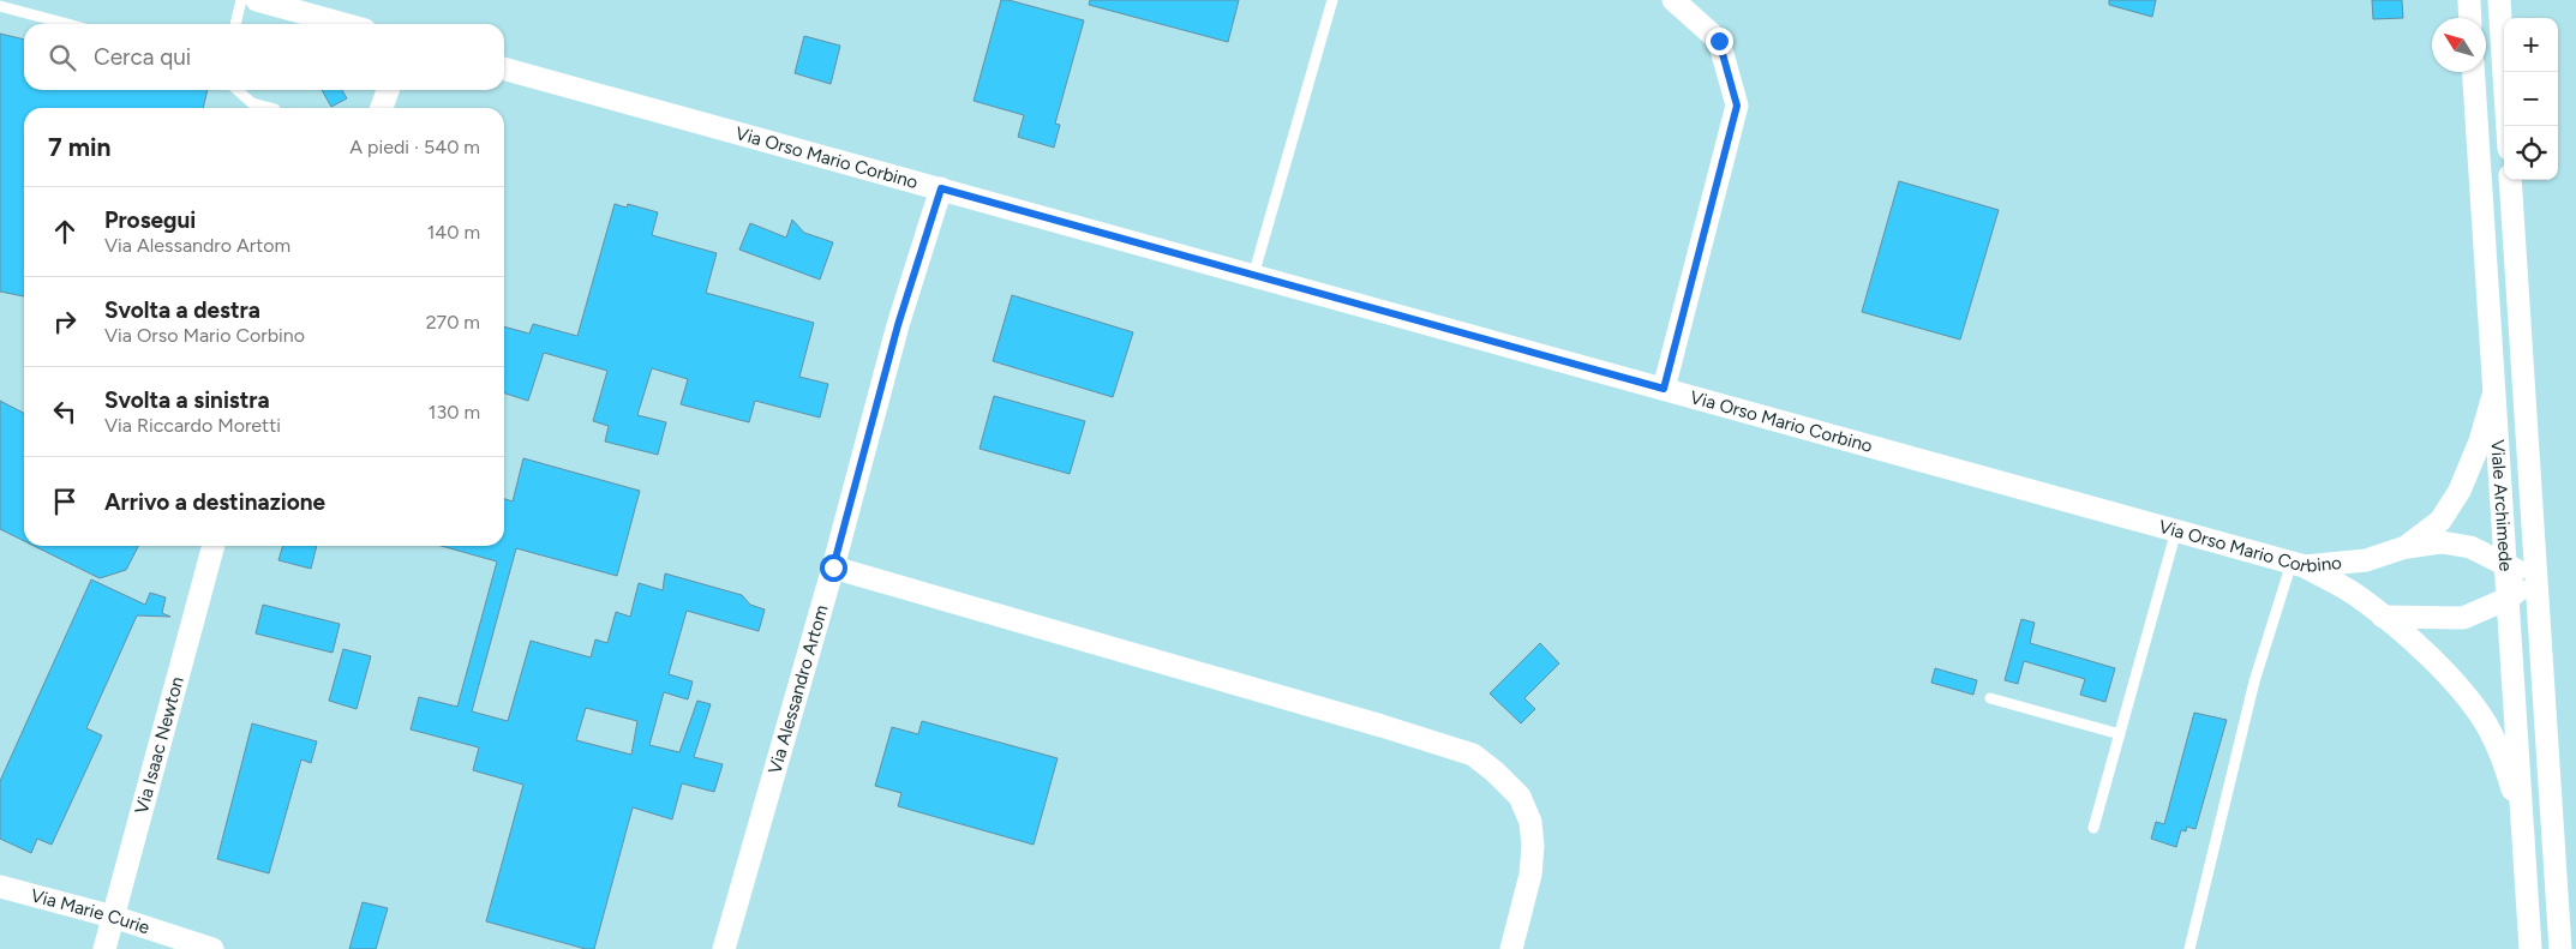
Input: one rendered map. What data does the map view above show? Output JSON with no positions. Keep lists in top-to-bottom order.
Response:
{
  "streets": {
    "street": [
      "Via Orso Mario Corbino",
      "Viale Archimede",
      "Via Alessandro Artom",
      "Via Isaac Newton",
      "Via Marie Curie"
    ]
  },
  "crossings": [
    ["Via Orso Mario Corbino", "Viale Archimede"],
    ["Via Orso Mario Corbino", "Via Alessandro Artom"],
    ["Via Isaac Newton", "Via Marie Curie"]
  ],
  "north": "top left",
  "page": {
    "map_buttons": ["+", "−"],
    "search": "Cerca qui",
    "heading": ["7 min", "A piedi · 540 m"],
    "list": [
      ["Prosegui", "Via Alessandro Artom", "140 m"],
      ["Svolta a destra", "Via Orso Mario Corbino", "270 m"],
      ["Svolta a sinistra", "Via Riccardo Moretti", "130 m"],
      "Arrivo a destinazione"
    ]
  }
}
